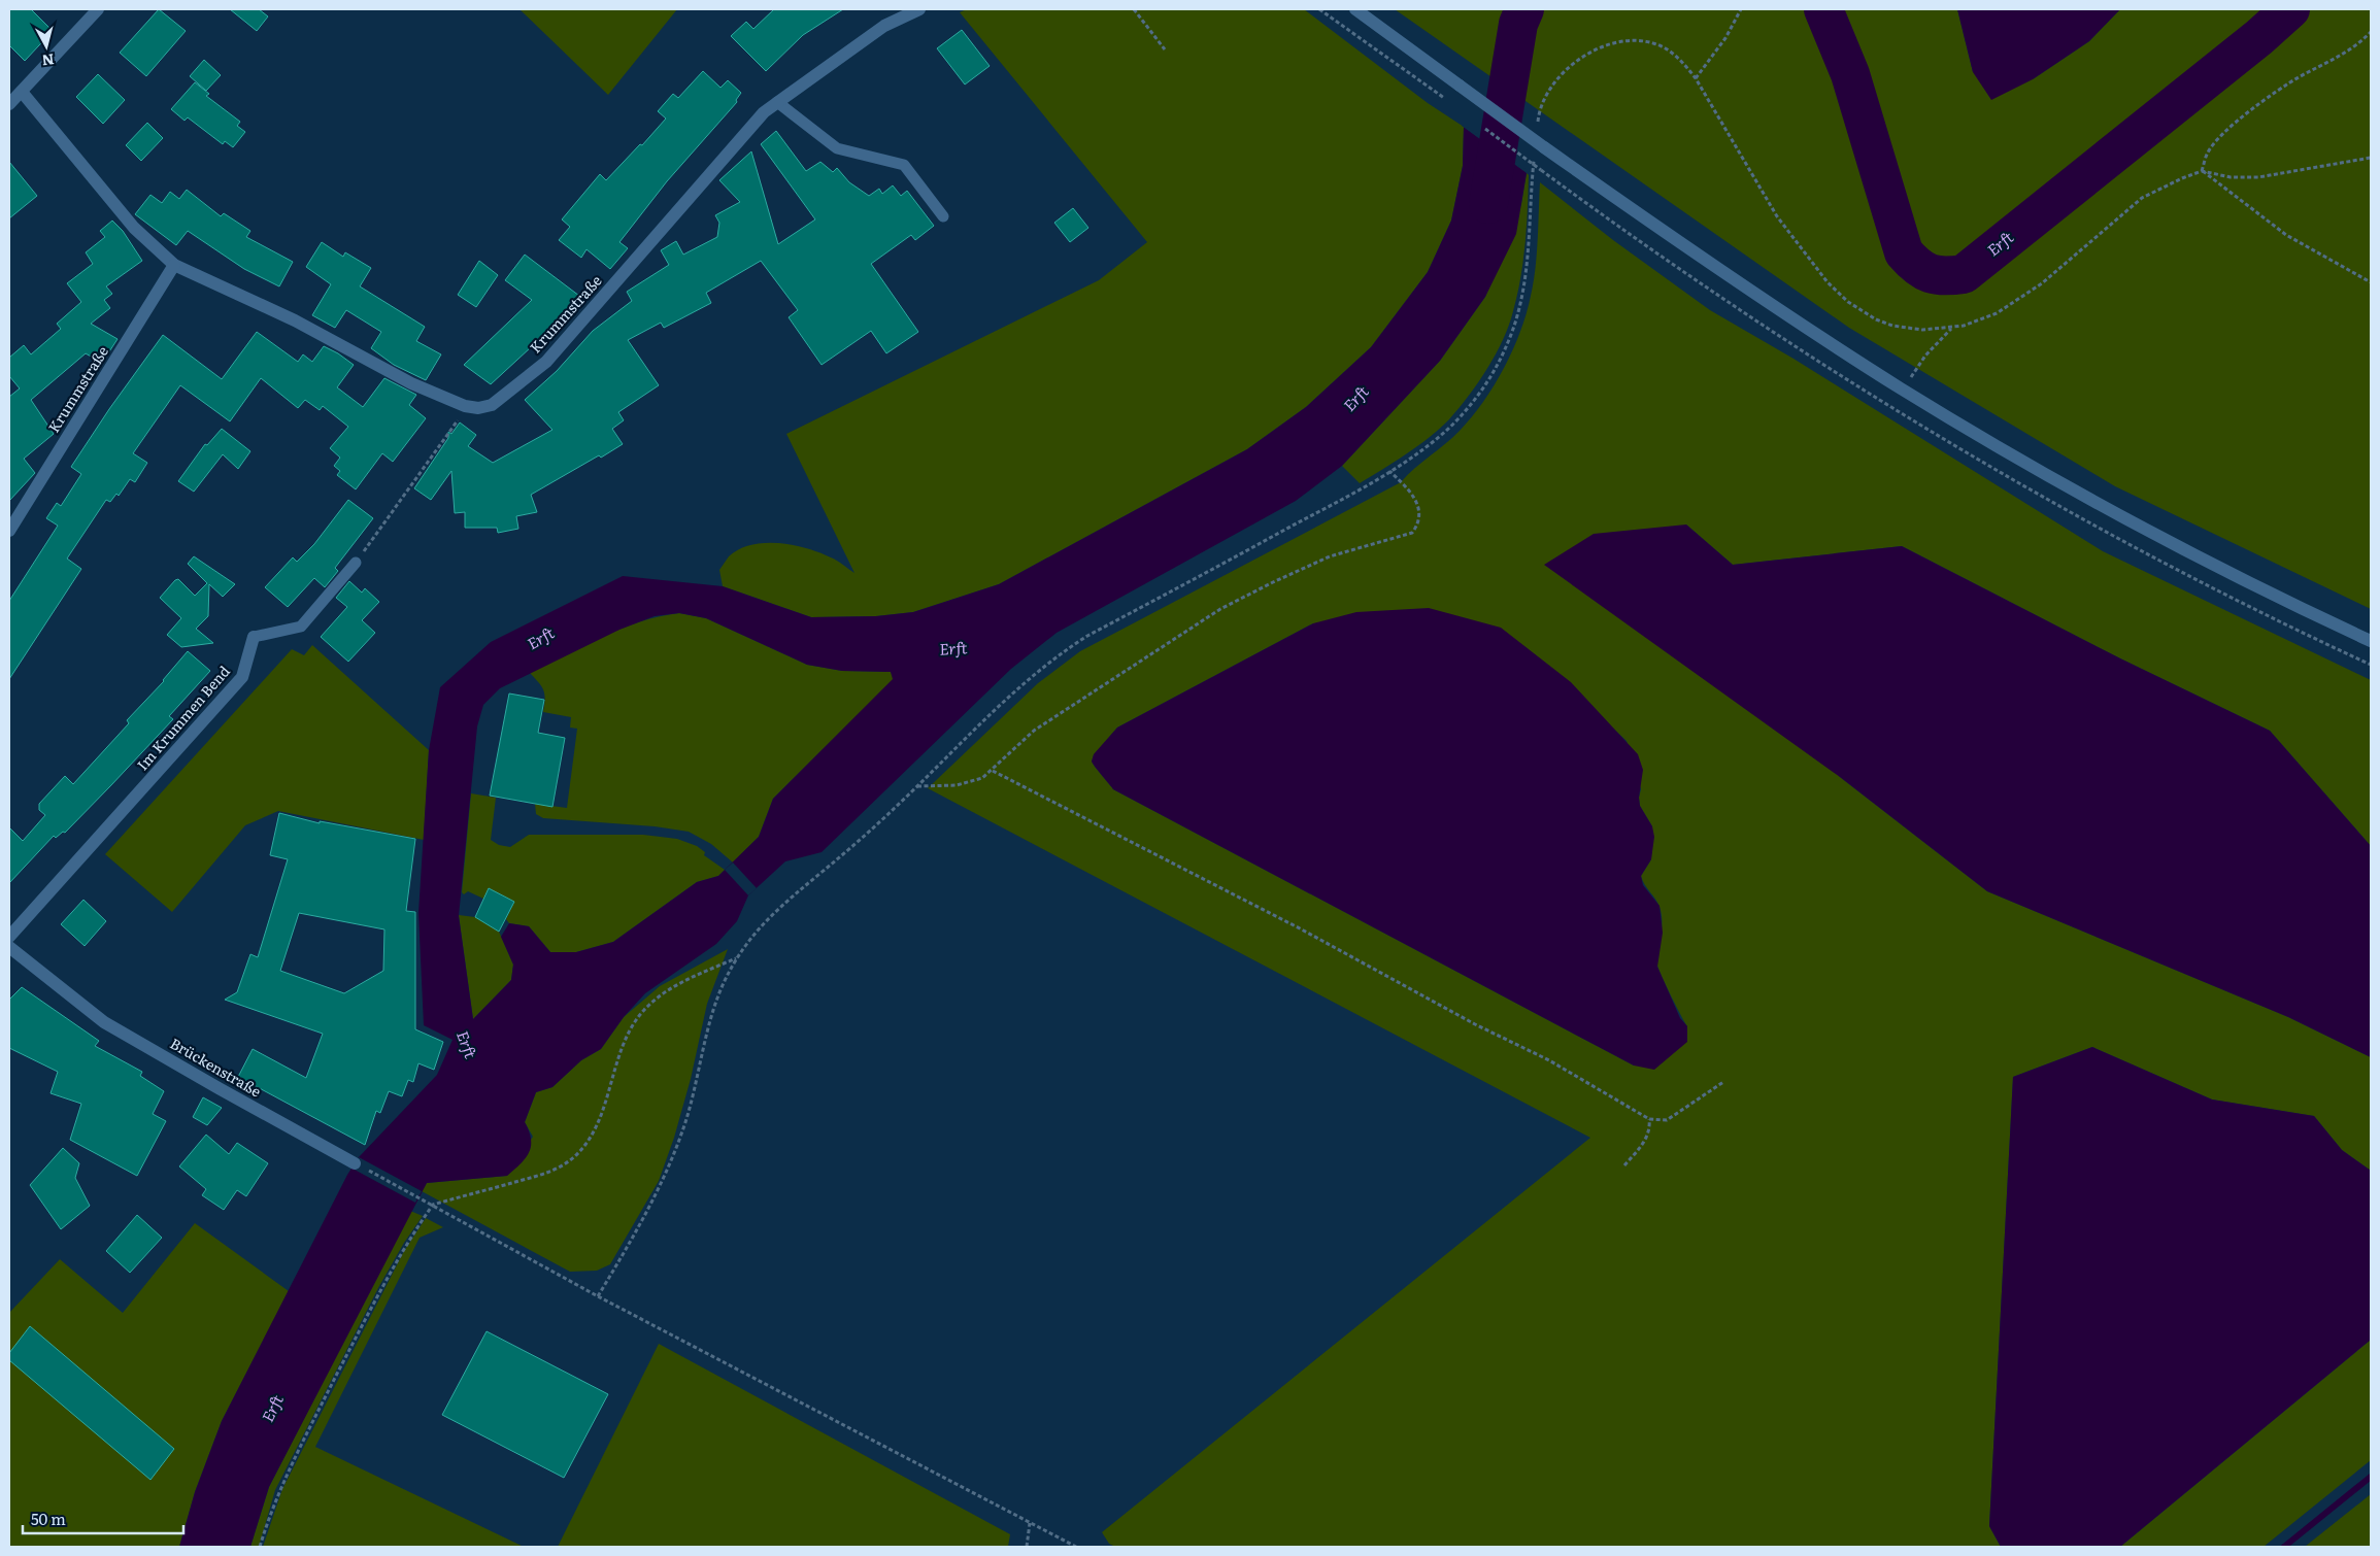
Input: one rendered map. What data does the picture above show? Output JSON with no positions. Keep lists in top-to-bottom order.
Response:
{
  "streets": {
    "street": ["Krummstraße", "Im Krummen Bend", "Brückenstraße"]
  },
  "water": ["Erft"],
  "scale_bar": "50 m",
  "north": "bottom"
}
